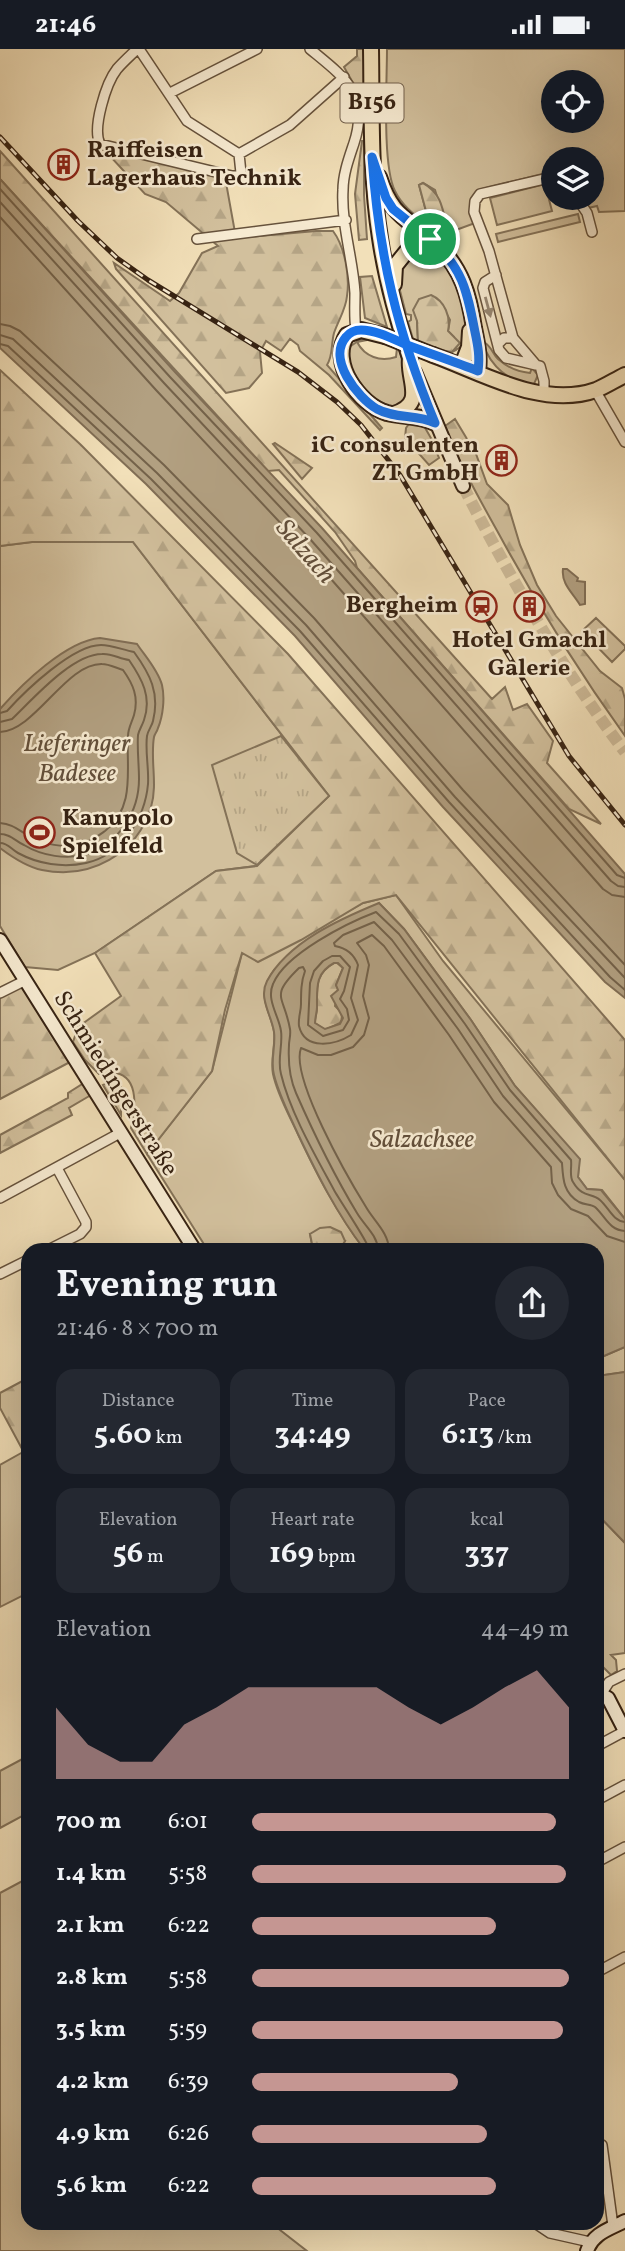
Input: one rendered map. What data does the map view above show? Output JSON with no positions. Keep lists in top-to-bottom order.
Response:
{
  "streets": {
    "main road": ["B156"],
    "street": ["Schmiedingerstraße"]
  },
  "water": ["Salzach", "Lieferinger Badesee", "Salzachsee"],
  "places": {
    "building": ["Raiffeisen Lagerhaus Technik", "iC consulenten ZT GmbH", "Hotel Gmachl Galerie"],
    "station": ["Bergheim"],
    "sports": ["Kanupolo Spielfeld"]
  },
  "page": {
    "status": "21:46",
    "heading": ["Evening run", "21:46 · 8 × 700 m"],
    "stats": [
      ["Distance", "5.60 km"],
      ["Time", "34:49"],
      ["Pace", "6:13 /km"],
      ["Elevation", "56 m"],
      ["Heart rate", "169 bpm"],
      ["kcal", "337"]
    ],
    "chart": ["Elevation", "44–49 m"],
    "list": [
      {
        "name": "700 m",
        "note": "6:01"
      },
      {
        "name": "1.4 km",
        "note": "5:58"
      },
      {
        "name": "2.1 km",
        "note": "6:22"
      },
      {
        "name": "2.8 km",
        "note": "5:58"
      },
      {
        "name": "3.5 km",
        "note": "5:59"
      },
      {
        "name": "4.2 km",
        "note": "6:39"
      },
      {
        "name": "4.9 km",
        "note": "6:26"
      },
      {
        "name": "5.6 km",
        "note": "6:22"
      }
    ]
  }
}
